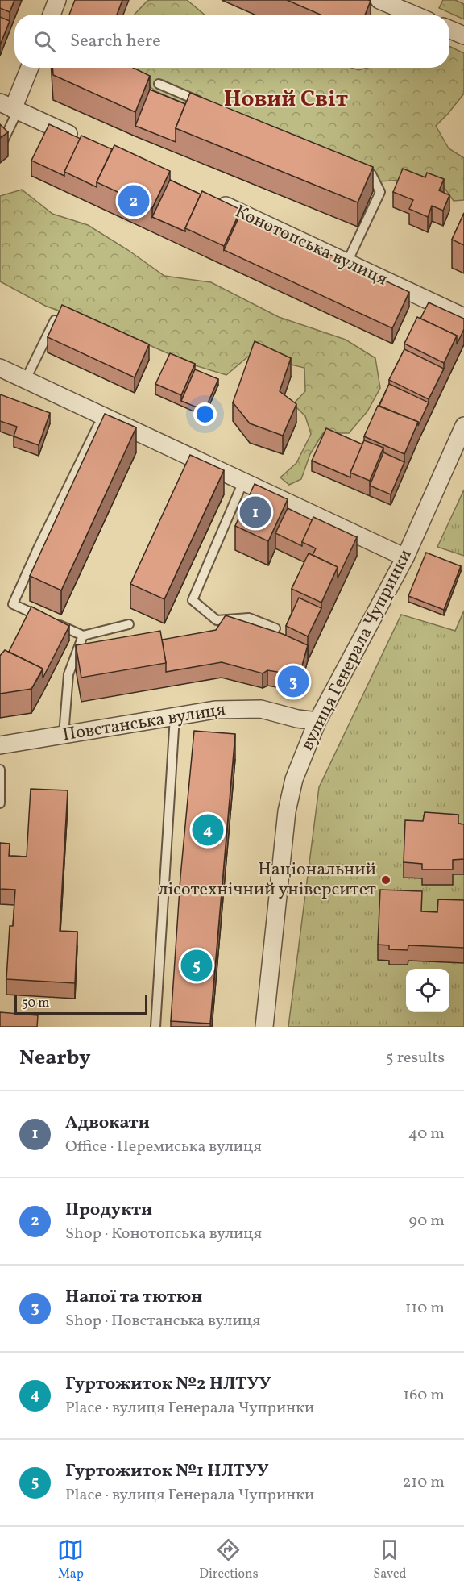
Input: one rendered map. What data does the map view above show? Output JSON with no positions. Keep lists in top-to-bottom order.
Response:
{
  "streets": {
    "street": ["Конотопська вулиця", "вулиця Генерала Чупринки", "Повстанська вулиця"]
  },
  "crossings": [
    ["вулиця Генерала Чупринки", "Повстанська вулиця"]
  ],
  "districts": ["Новий Світ"],
  "places": ["Національний лісотехнічний університет"],
  "scale_bar": "50 m",
  "page": {
    "search": "Search here",
    "pins": [
      "2",
      "1",
      "3",
      "4",
      "5"
    ],
    "scale": "50 m",
    "heading": ["Nearby", "5 results"],
    "list": [
      {
        "mark": "1",
        "name": "Адвокати",
        "note": "Office · Перемиська вулиця",
        "value": "40 m"
      },
      {
        "mark": "2",
        "name": "Продукти",
        "note": "Shop · Конотопська вулиця",
        "value": "90 m"
      },
      {
        "mark": "3",
        "name": "Напої та тютюн",
        "note": "Shop · Повстанська вулиця",
        "value": "110 m"
      },
      {
        "mark": "4",
        "name": "Гуртожиток №2 НЛТУУ",
        "note": "Place · вулиця Генерала Чупринки",
        "value": "160 m"
      },
      {
        "mark": "5",
        "name": "Гуртожиток №1 НЛТУУ",
        "note": "Place · вулиця Генерала Чупринки",
        "value": "210 m"
      }
    ],
    "nav": ["Map", "Directions", "Saved"]
  }
}
